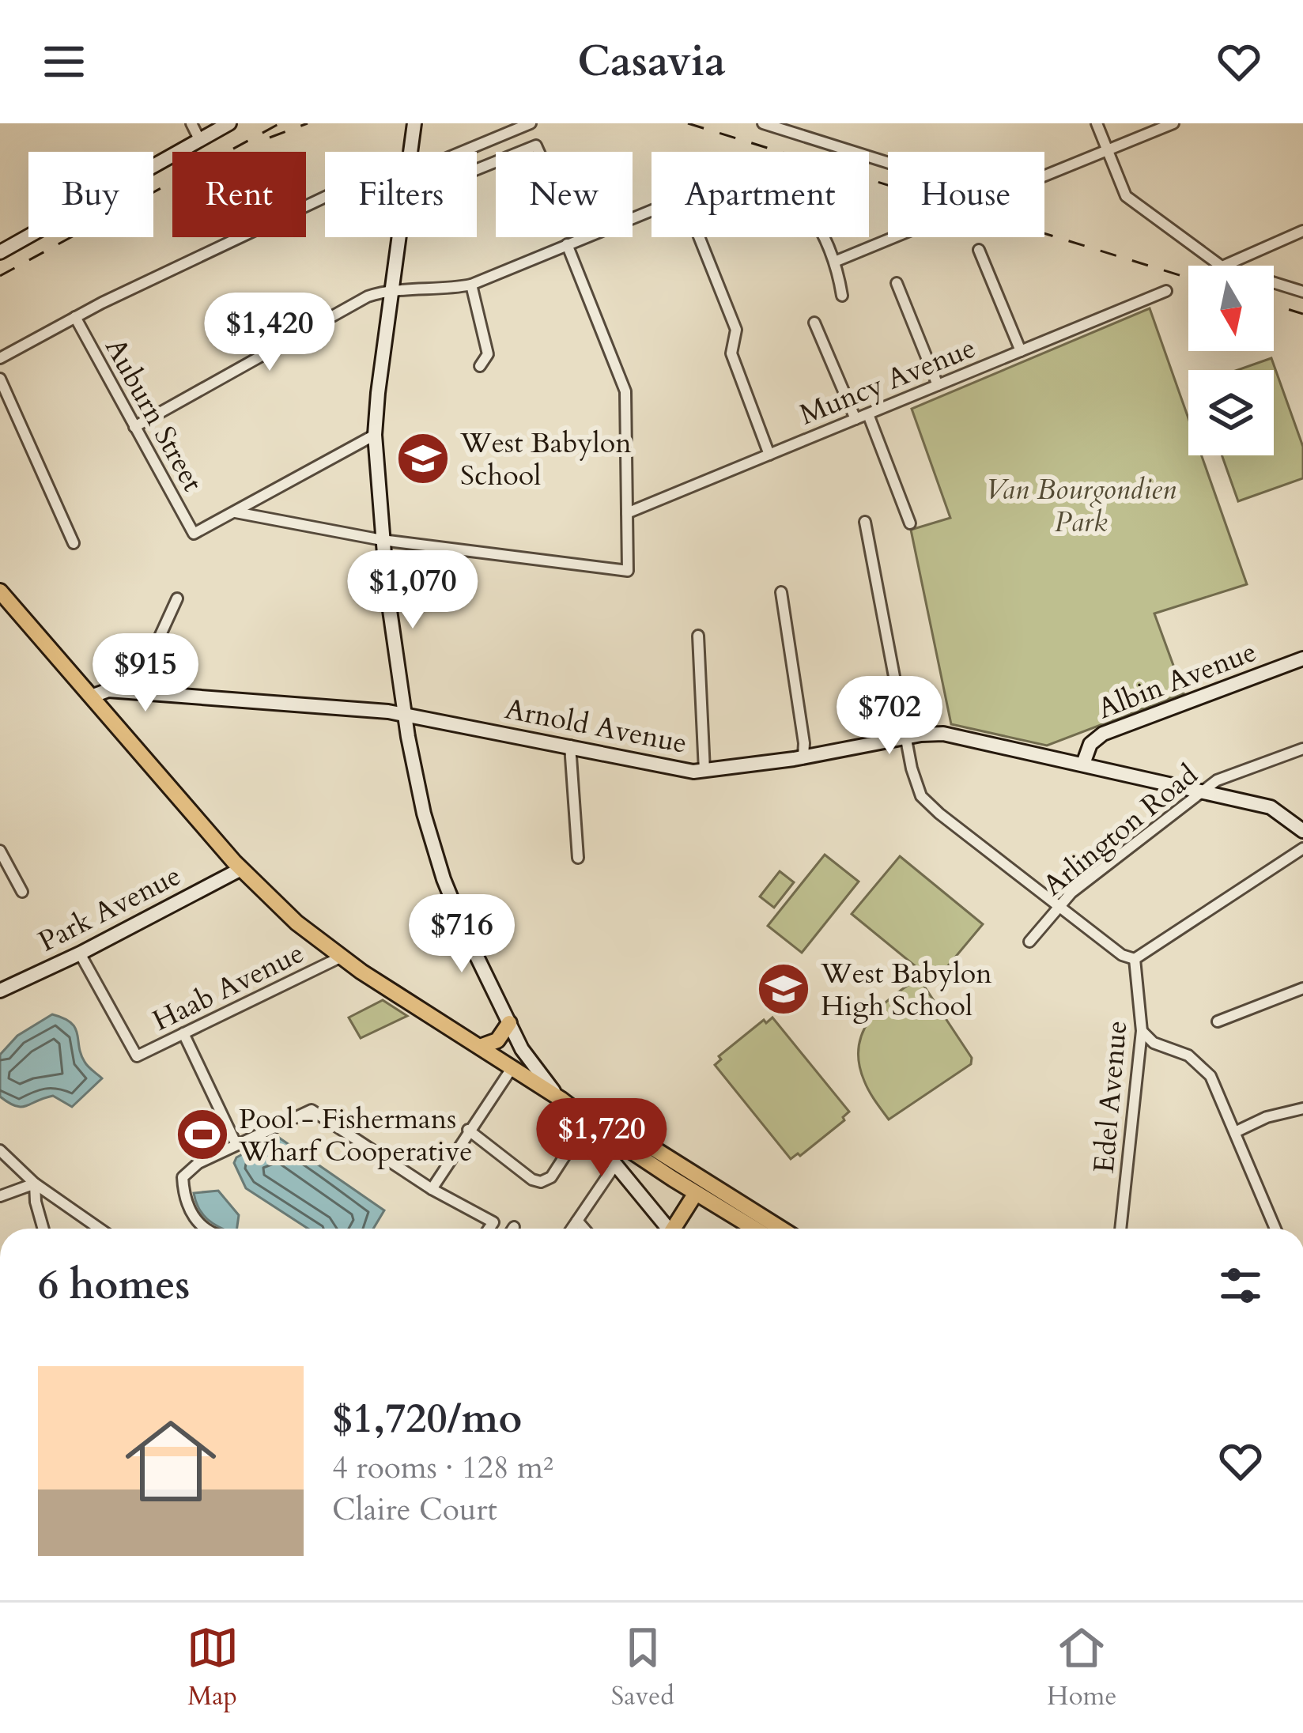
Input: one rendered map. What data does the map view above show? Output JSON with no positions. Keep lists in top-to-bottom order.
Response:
{
  "streets": {
    "street": [
      "Muncy Avenue",
      "Auburn Street",
      "Albin Avenue",
      "Arnold Avenue",
      "Arlington Road",
      "Park Avenue",
      "Haab Avenue",
      "Edel Avenue"
    ]
  },
  "crossings": [
    ["Albin Avenue", "Arnold Avenue"],
    ["Arnold Avenue", "Arlington Road"],
    ["Park Avenue", "Haab Avenue"]
  ],
  "parks": ["Van Bourgondien Park"],
  "places": {
    "school or university": ["West Babylon School", "West Babylon High School"],
    "sports": ["Pool - Fishermans Wharf Cooperative"]
  },
  "north": "bottom",
  "page": {
    "header": "Casavia",
    "chip": [
      "Buy",
      "Rent",
      "Filters",
      "New",
      "Apartment",
      "House"
    ],
    "price": [
      "$1,420",
      "$1,070",
      "$915",
      "$702",
      "$716",
      "$1,720"
    ],
    "heading": "6 homes",
    "list": [
      {
        "name": "$1,720/mo",
        "note": "4 rooms · 128 m² · Claire Court"
      }
    ],
    "tabs": ["Map", "Saved", "Home"]
  }
}
